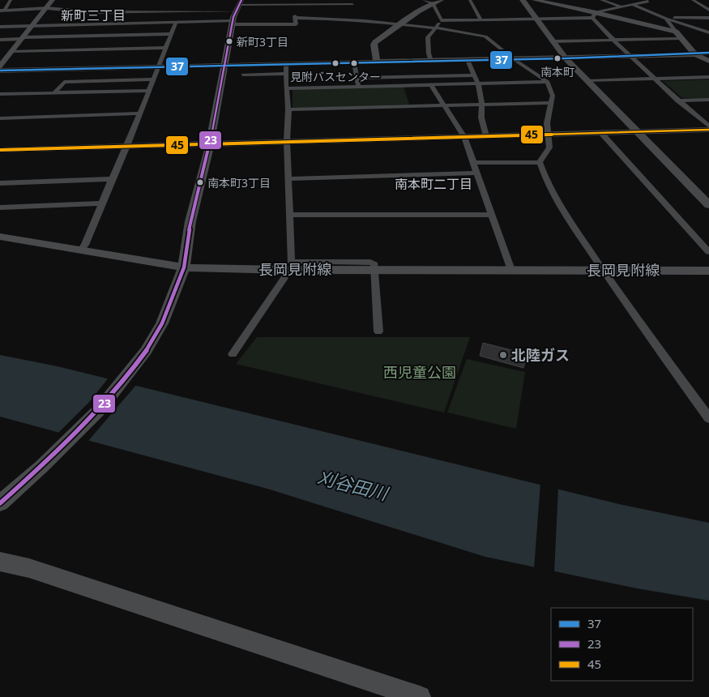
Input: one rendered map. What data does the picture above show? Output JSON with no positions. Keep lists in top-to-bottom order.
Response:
{
  "streets": {
    "street": ["長岡見附線"]
  },
  "districts": ["新町三丁目", "南本町二丁目"],
  "water": ["刈谷田川"],
  "parks": ["西児童公園"],
  "places": [
    "新町3丁目",
    "南本町",
    "見附バスセンター",
    "南本町3丁目",
    "北陸ガス"
  ],
  "lines": ["transit line 23", "transit line 37", "transit line 45"],
  "legend": ["37", "23", "45"]
}
